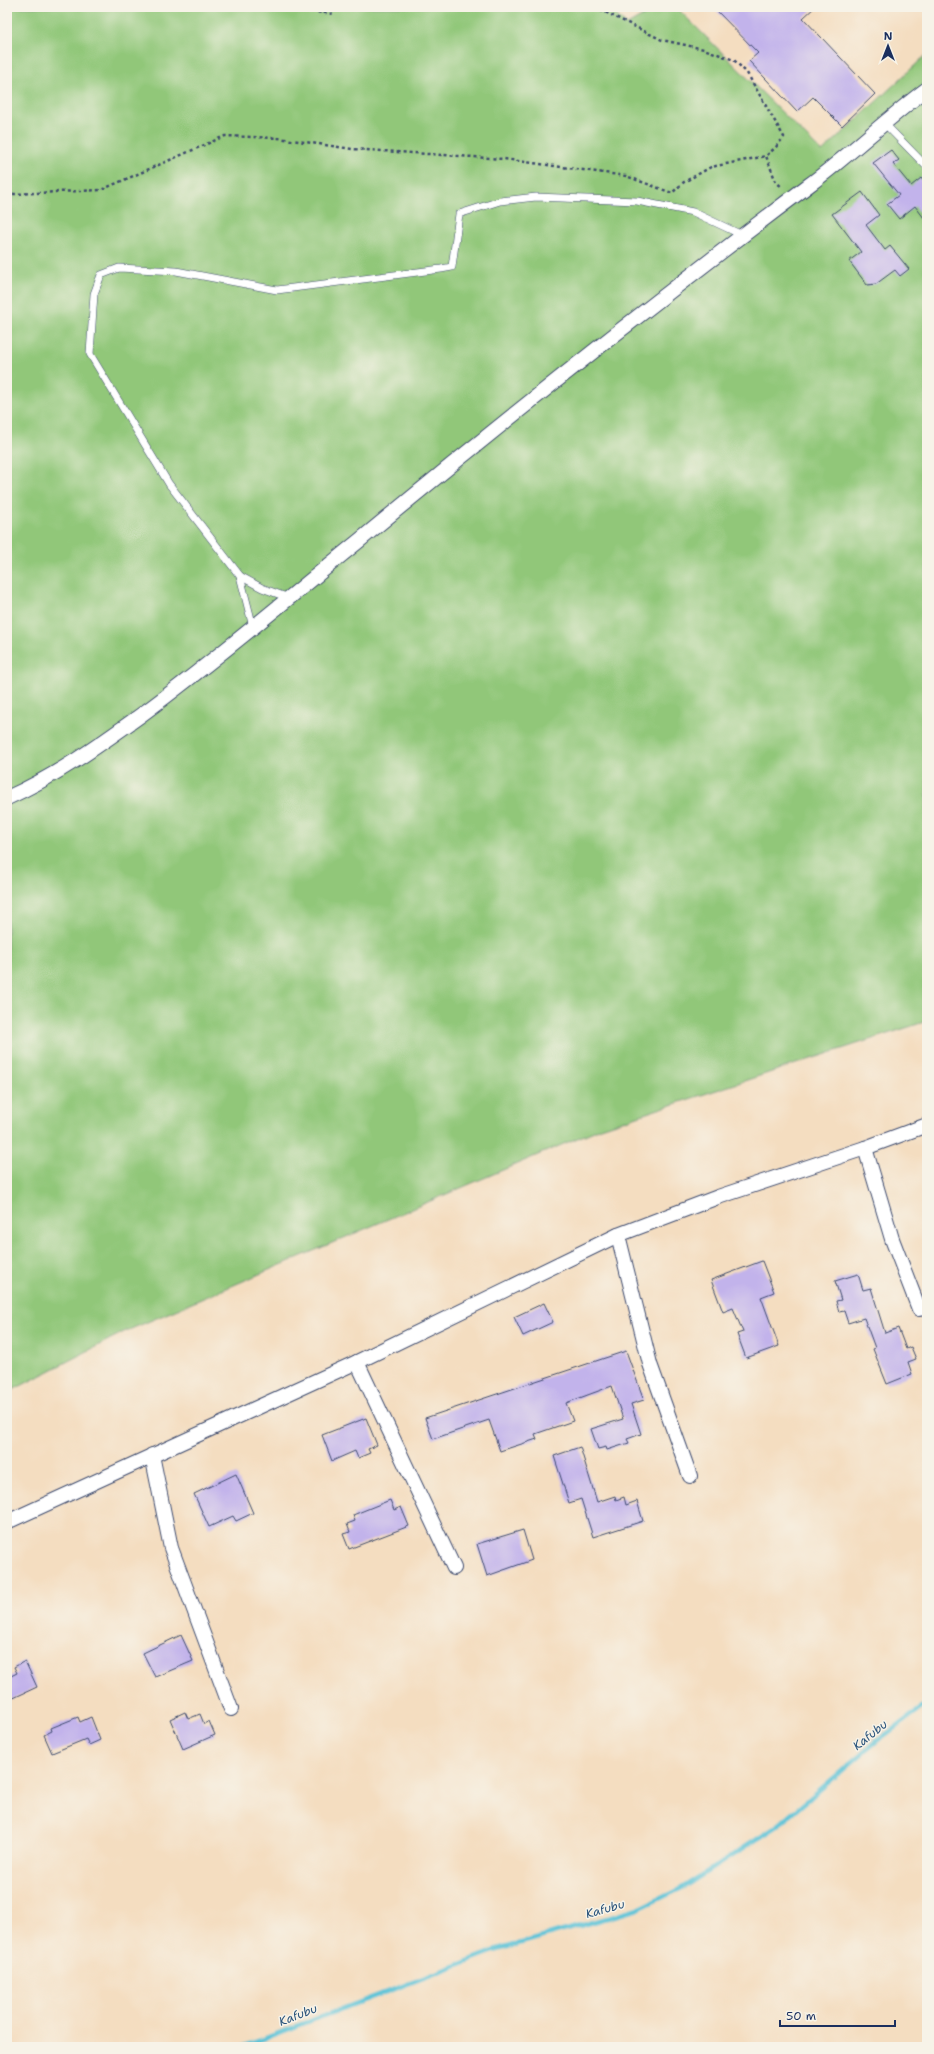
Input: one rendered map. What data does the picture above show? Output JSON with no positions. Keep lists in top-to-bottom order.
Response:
{
  "water": ["Kafubu"],
  "scale_bar": "50 m",
  "north": "top"
}
